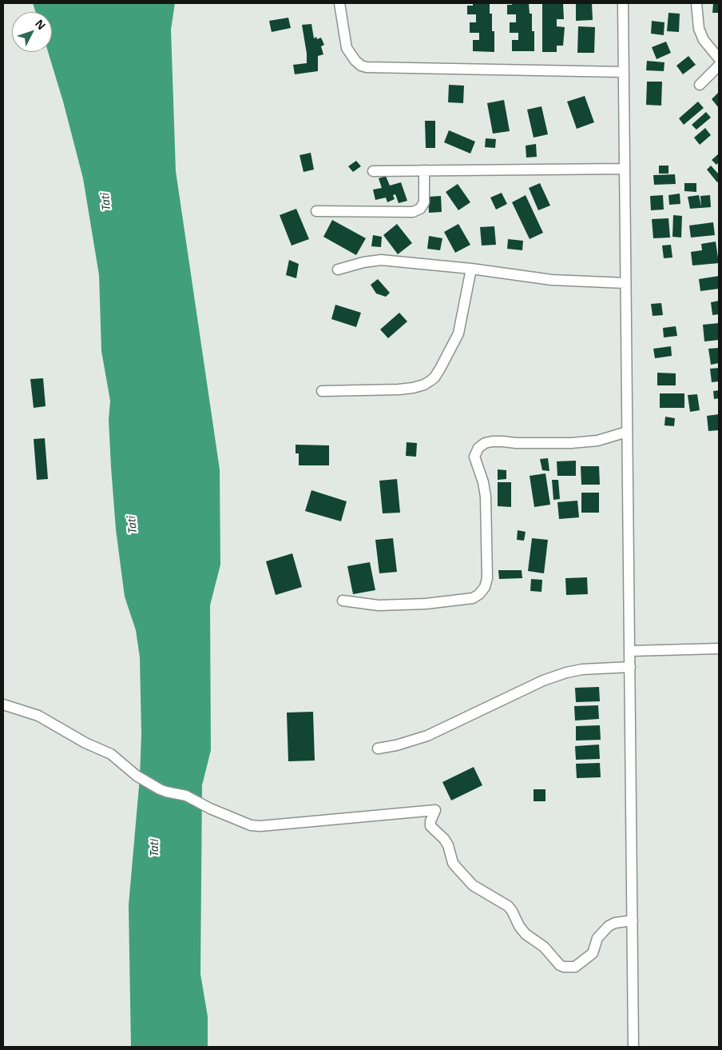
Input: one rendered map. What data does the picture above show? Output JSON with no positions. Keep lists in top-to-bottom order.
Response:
{
  "water": ["Tati"],
  "north": "top right"
}
